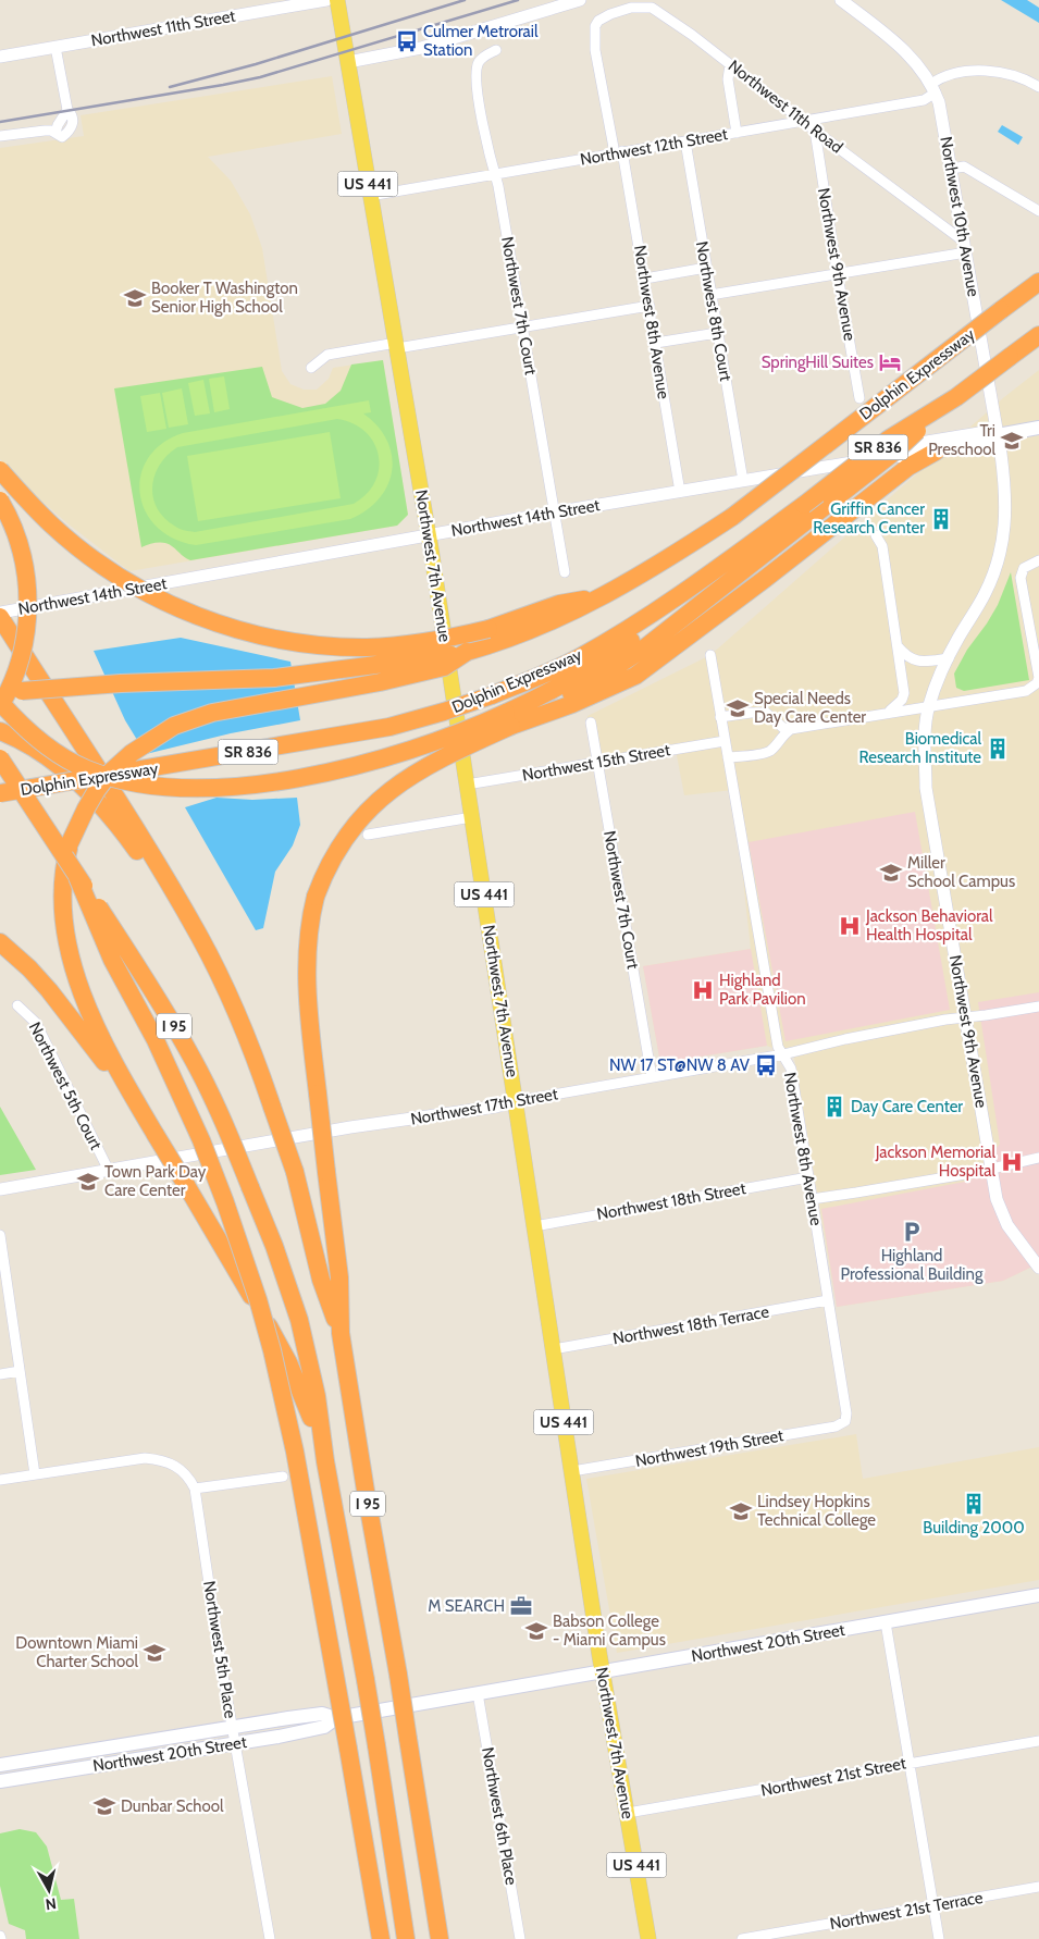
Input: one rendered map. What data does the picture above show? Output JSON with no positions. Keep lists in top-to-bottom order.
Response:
{
  "streets": {
    "highway": ["Dolphin Expressway", "SR 836", "I 95"],
    "main road": [
      "US 441",
      "Northwest 14th Street",
      "Northwest 7th Avenue",
      "Northwest 20th Street"
    ],
    "street": [
      "Northwest 11th Street",
      "Northwest 11th Road",
      "Northwest 12th Street",
      "Northwest 10th Avenue",
      "Northwest 9th Avenue",
      "Northwest 7th Court",
      "Northwest 8th Court",
      "Northwest 8th Avenue",
      "Northwest 15th Street",
      "Northwest 5th Court",
      "Northwest 17th Street",
      "Northwest 18th Street",
      "Northwest 18th Terrace",
      "Northwest 19th Street",
      "Northwest 5th Place",
      "Northwest 21st Street",
      "Northwest 6th Place",
      "Northwest 21st Terrace"
    ]
  },
  "crossings": [
    ["Northwest 11th Road", "Northwest 12th Street"],
    ["Northwest 11th Road", "Northwest 10th Avenue"],
    ["Northwest 11th Road", "Northwest 9th Avenue"],
    ["Northwest 11th Road", "Northwest 8th Avenue"],
    ["Northwest 12th Street", "Northwest 10th Avenue"],
    ["Northwest 12th Street", "Northwest 7th Court"],
    ["Northwest 12th Street", "Northwest 8th Court"],
    ["Northwest 12th Street", "Northwest 8th Avenue"],
    ["Northwest 12th Street", "Northwest 7th Avenue"],
    ["Northwest 10th Avenue", "Northwest 9th Avenue"],
    ["Northwest 10th Avenue", "Northwest 14th Street"],
    ["Northwest 9th Avenue", "Northwest 17th Street"],
    ["Northwest 7th Court", "Northwest 14th Street"],
    ["Northwest 7th Court", "Northwest 15th Street"],
    ["Northwest 7th Court", "Northwest 17th Street"],
    ["Northwest 8th Court", "Northwest 14th Street"],
    ["Northwest 8th Avenue", "Northwest 14th Street"],
    ["Northwest 8th Avenue", "Northwest 15th Street"],
    ["Northwest 8th Avenue", "Northwest 17th Street"],
    ["Northwest 8th Avenue", "Northwest 18th Street"],
    ["Northwest 8th Avenue", "Northwest 18th Terrace"],
    ["Northwest 8th Avenue", "Northwest 19th Street"],
    ["Northwest 14th Street", "Northwest 7th Avenue"],
    ["Northwest 7th Avenue", "Northwest 15th Street"],
    ["Northwest 7th Avenue", "Northwest 17th Street"],
    ["Northwest 7th Avenue", "Northwest 18th Street"],
    ["Northwest 7th Avenue", "Northwest 18th Terrace"],
    ["Northwest 7th Avenue", "Northwest 19th Street"],
    ["Northwest 7th Avenue", "Northwest 20th Street"],
    ["Northwest 7th Avenue", "Northwest 21st Street"],
    ["Northwest 5th Court", "Northwest 17th Street"],
    ["Northwest 20th Street", "Northwest 5th Place"],
    ["Northwest 20th Street", "Northwest 6th Place"]
  ],
  "places": {
    "bus stop": ["Culmer Metrorail Station", "NW 17 ST@NW 8 AV"],
    "school or university": [
      "Booker T Washington Senior High School",
      "Tri Preschool",
      "Special Needs Day Care Center",
      "Miller School Campus",
      "Town Park Day Care Center",
      "Lindsey Hopkins Technical College",
      "Babson College - Miami Campus",
      "Downtown Miami Charter School",
      "Dunbar School"
    ],
    "hotel": ["SpringHill Suites"],
    "building": [
      "Griffin Cancer Research Center",
      "Biomedical Research Institute",
      "Day Care Center",
      "Building 2000"
    ],
    "hospital": ["Jackson Behavioral Health Hospital", "Highland Park Pavilion", "Jackson Memorial Hospital"],
    "parking": ["Highland Professional Building"],
    "office": ["M SEARCH"]
  },
  "north": "bottom"
}
